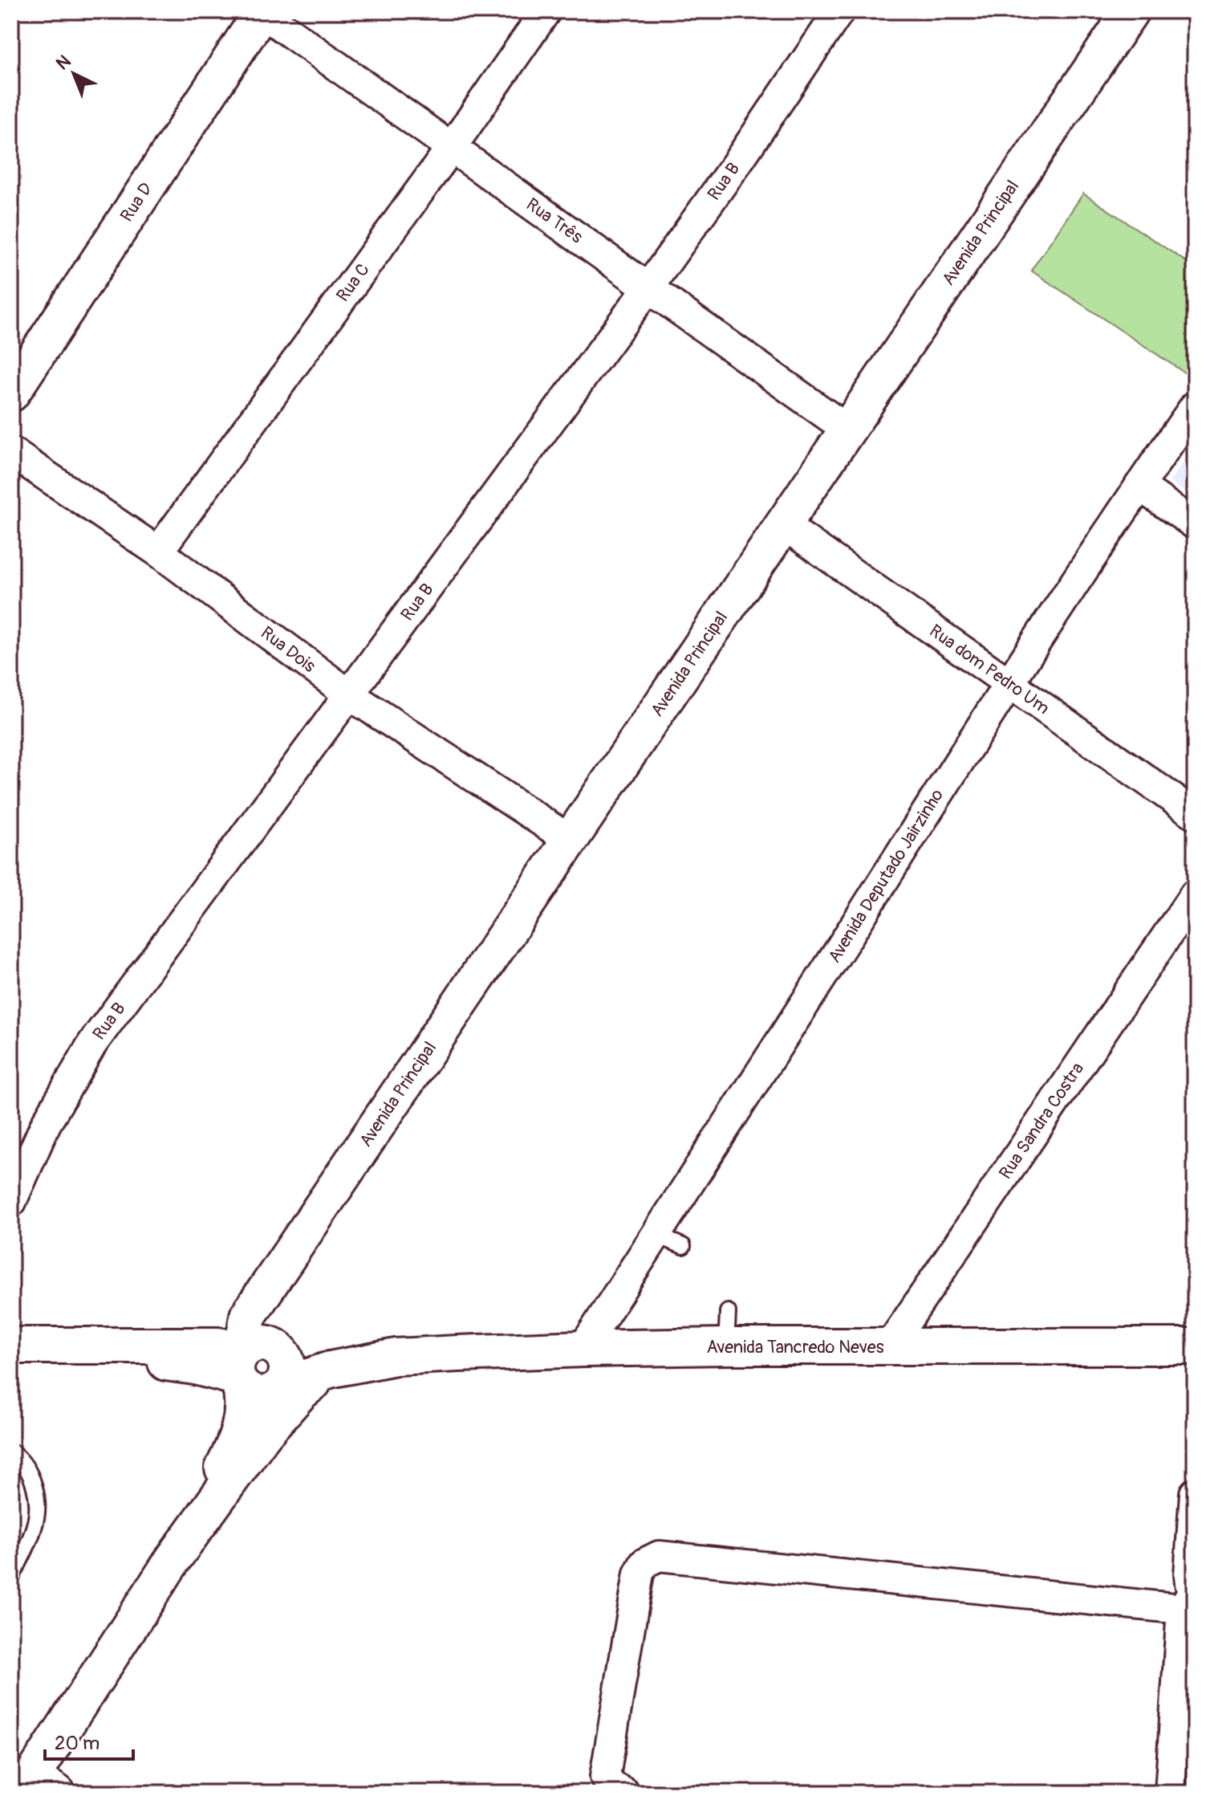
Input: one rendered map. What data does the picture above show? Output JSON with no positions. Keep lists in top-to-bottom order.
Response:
{
  "streets": {
    "main road": ["Rua D", "Avenida Principal", "Avenida Tancredo Neves"],
    "street": [
      "Rua B",
      "Rua Três",
      "Rua C",
      "Rua Dois",
      "Rua dom Pedro Um",
      "Avenida Deputado Jairzinho",
      "Rua Sandra Costra"
    ]
  },
  "crossings": [
    ["Rua B", "Rua Três"],
    ["Rua B", "Rua Dois"],
    ["Rua D", "Rua Três"],
    ["Rua Três", "Avenida Principal"],
    ["Rua Três", "Rua C"],
    ["Avenida Principal", "Rua Dois"],
    ["Avenida Principal", "Rua dom Pedro Um"],
    ["Avenida Principal", "Avenida Tancredo Neves"],
    ["Rua C", "Rua Dois"],
    ["Rua dom Pedro Um", "Avenida Deputado Jairzinho"],
    ["Avenida Deputado Jairzinho", "Avenida Tancredo Neves"],
    ["Rua Sandra Costra", "Avenida Tancredo Neves"]
  ],
  "scale_bar": "20 m",
  "north": "top left"
}
